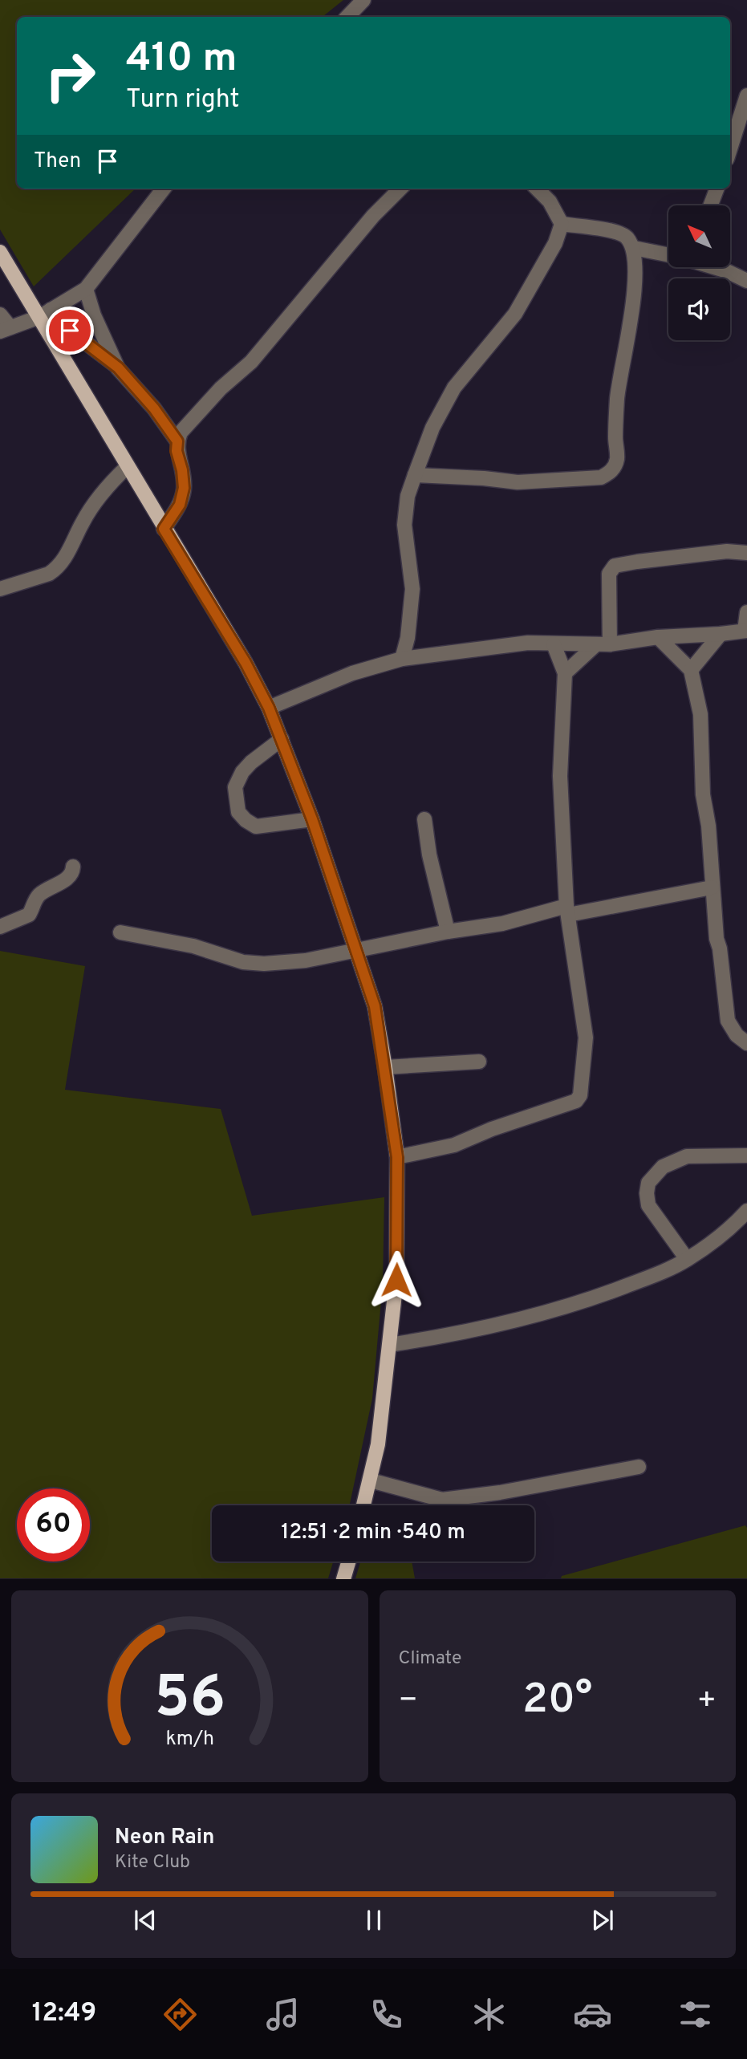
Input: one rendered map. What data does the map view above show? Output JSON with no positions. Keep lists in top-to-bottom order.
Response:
{
  "north": "top left",
  "page": {
    "turn": ["410 m", "Turn right"],
    "then": "Then",
    "limit": "60",
    "trip": "12:51 · 2 min · 540 m",
    "tile": "Climate",
    "heat": ["−", "20°", "+"],
    "song": ["Neon Rain", "Kite Club"],
    "tabs": "12:49",
    "gauge": ["56", "km/h"]
  }
}
